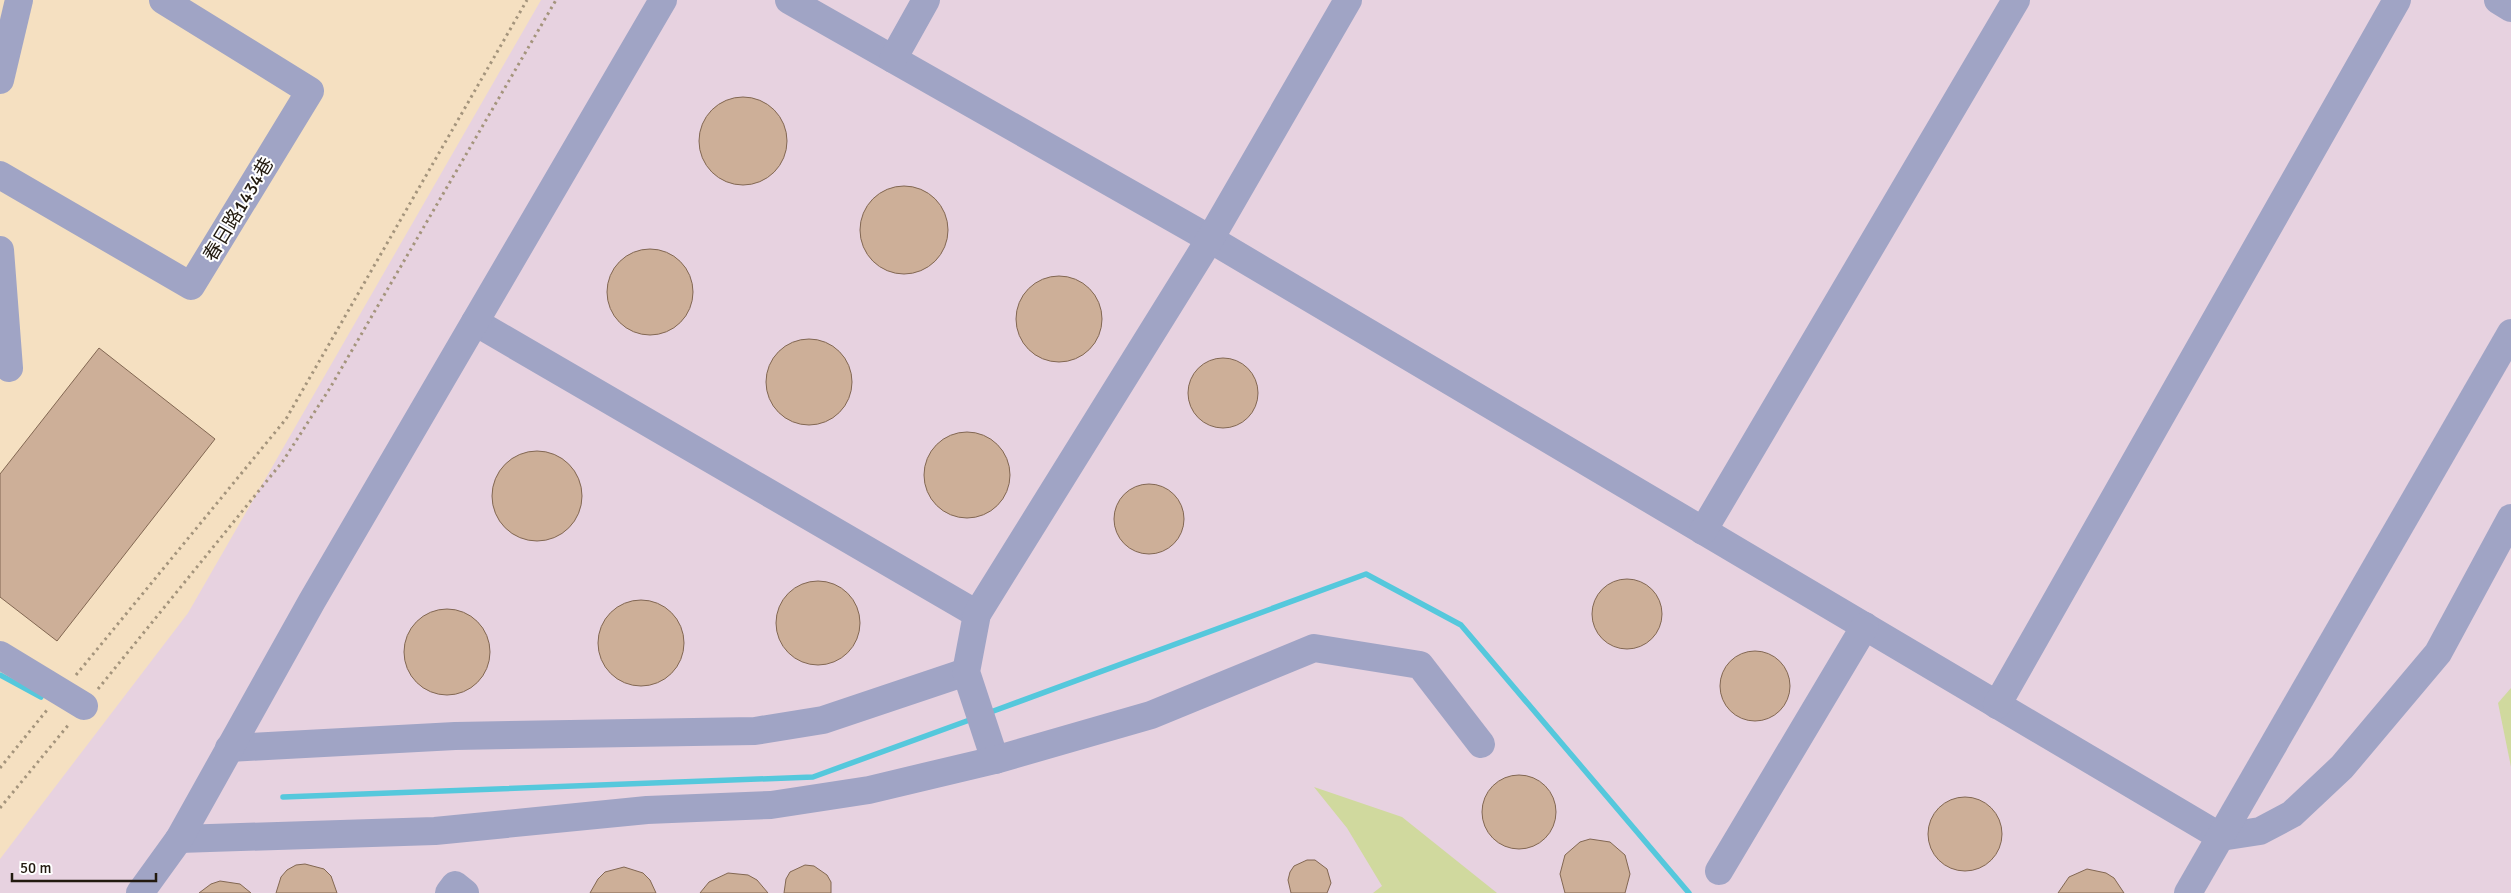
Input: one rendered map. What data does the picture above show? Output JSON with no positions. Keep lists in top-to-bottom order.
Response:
{
  "streets": {
    "lane": ["春日路1434巷"]
  },
  "scale_bar": "50 m"
}
